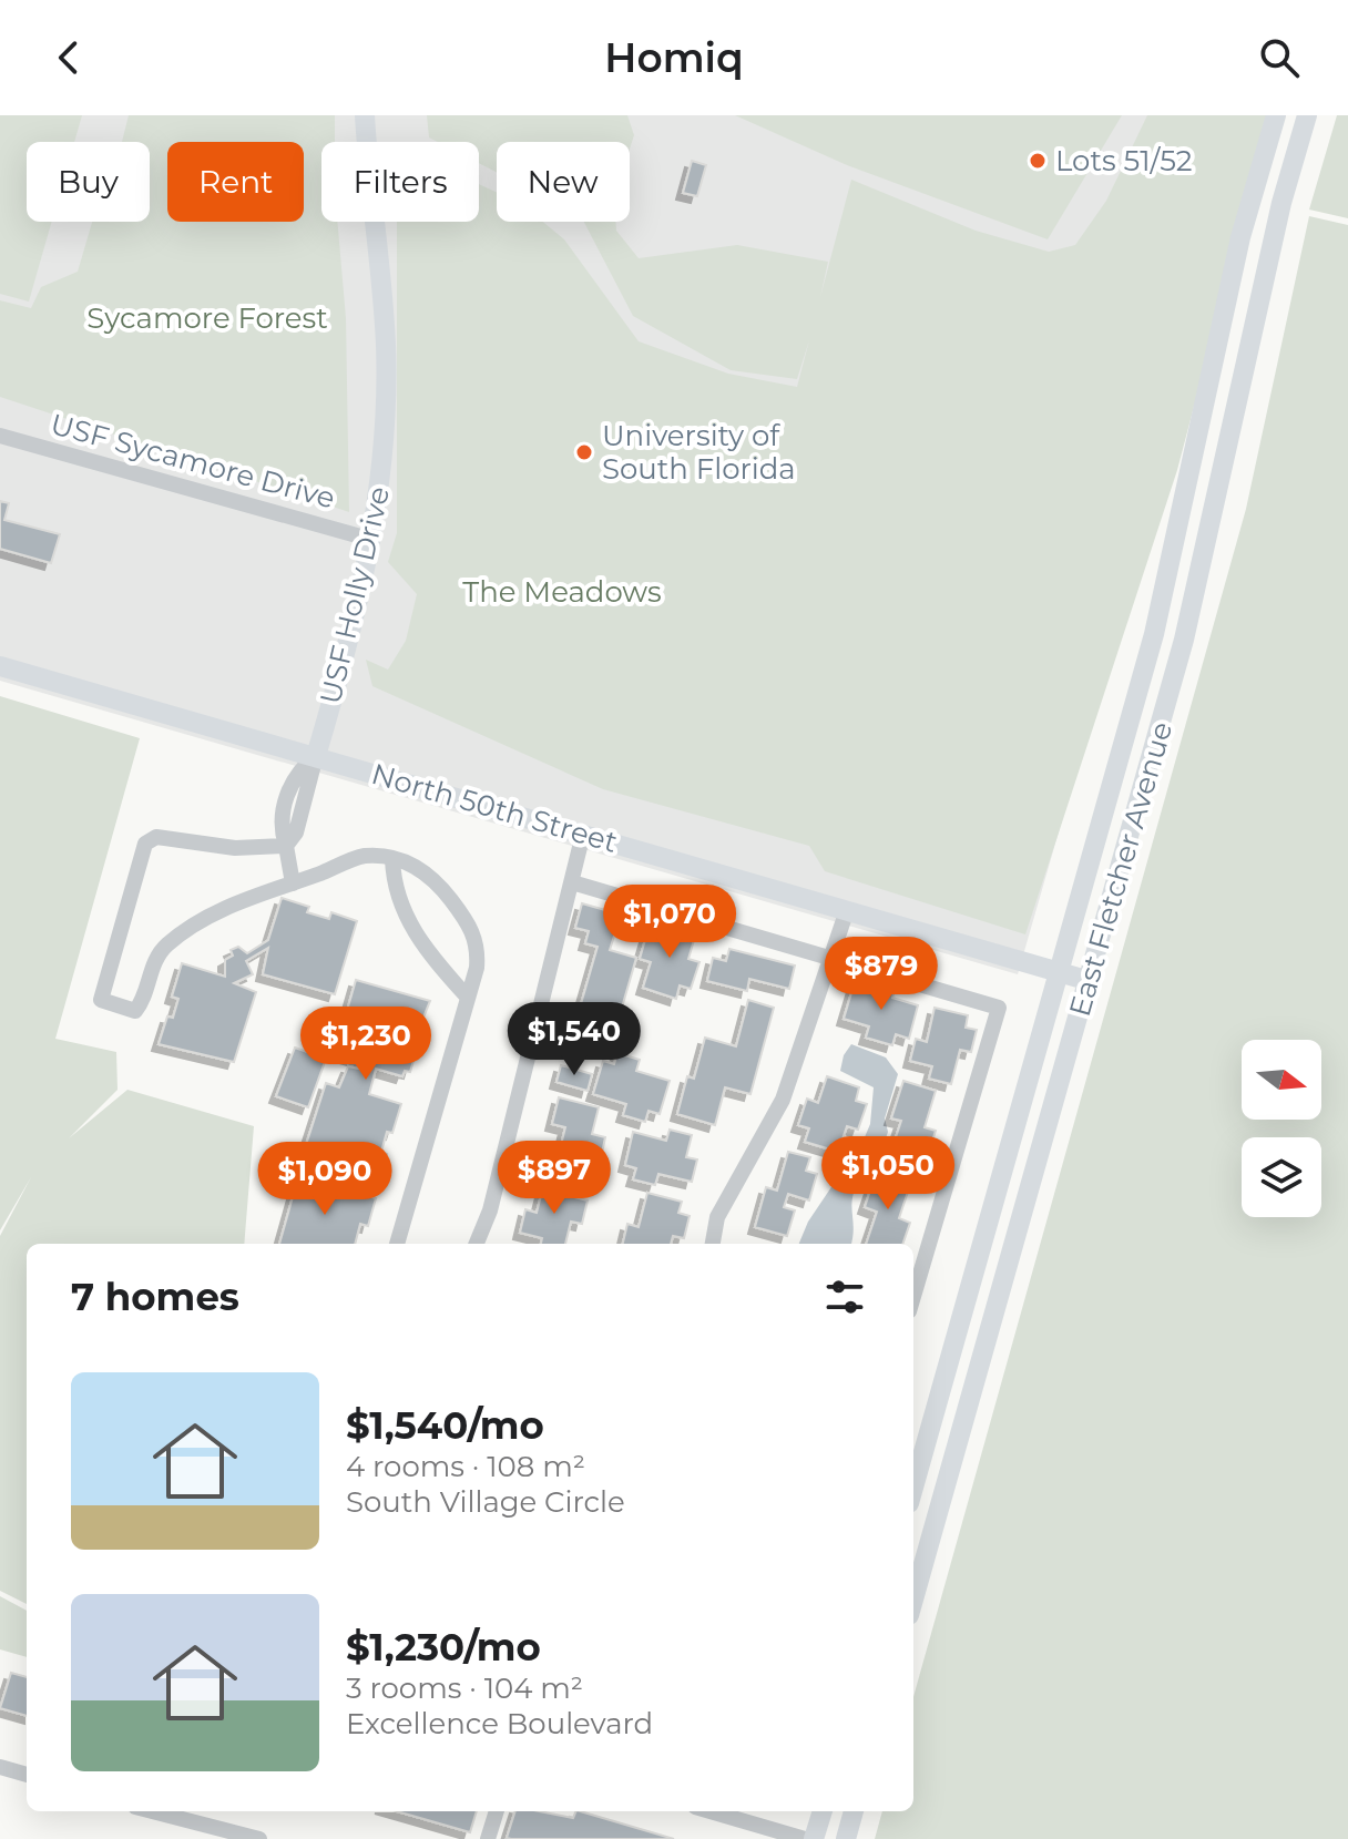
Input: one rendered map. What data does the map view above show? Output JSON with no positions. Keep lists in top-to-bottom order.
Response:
{
  "streets": {
    "main road": ["USF Holly Drive", "North 50th Street", "East Fletcher Avenue"],
    "street": ["USF Sycamore Drive"]
  },
  "crossings": [
    ["USF Sycamore Drive", "USF Holly Drive"],
    ["USF Holly Drive", "North 50th Street"],
    ["North 50th Street", "East Fletcher Avenue"]
  ],
  "parks": ["Sycamore Forest", "The Meadows"],
  "places": ["Lots 51/52", "University of South Florida"],
  "north": "right",
  "page": {
    "header": "Homiq",
    "chip": [
      "Buy",
      "Rent",
      "Filters",
      "New"
    ],
    "price": [
      "$1,070",
      "$879",
      "$1,540",
      "$1,230",
      "$1,050",
      "$897",
      "$1,090"
    ],
    "heading": "7 homes",
    "list": [
      {
        "name": "$1,540/mo",
        "note": "4 rooms · 108 m² · South Village Circle"
      },
      {
        "name": "$1,230/mo",
        "note": "3 rooms · 104 m² · Excellence Boulevard"
      }
    ]
  }
}
